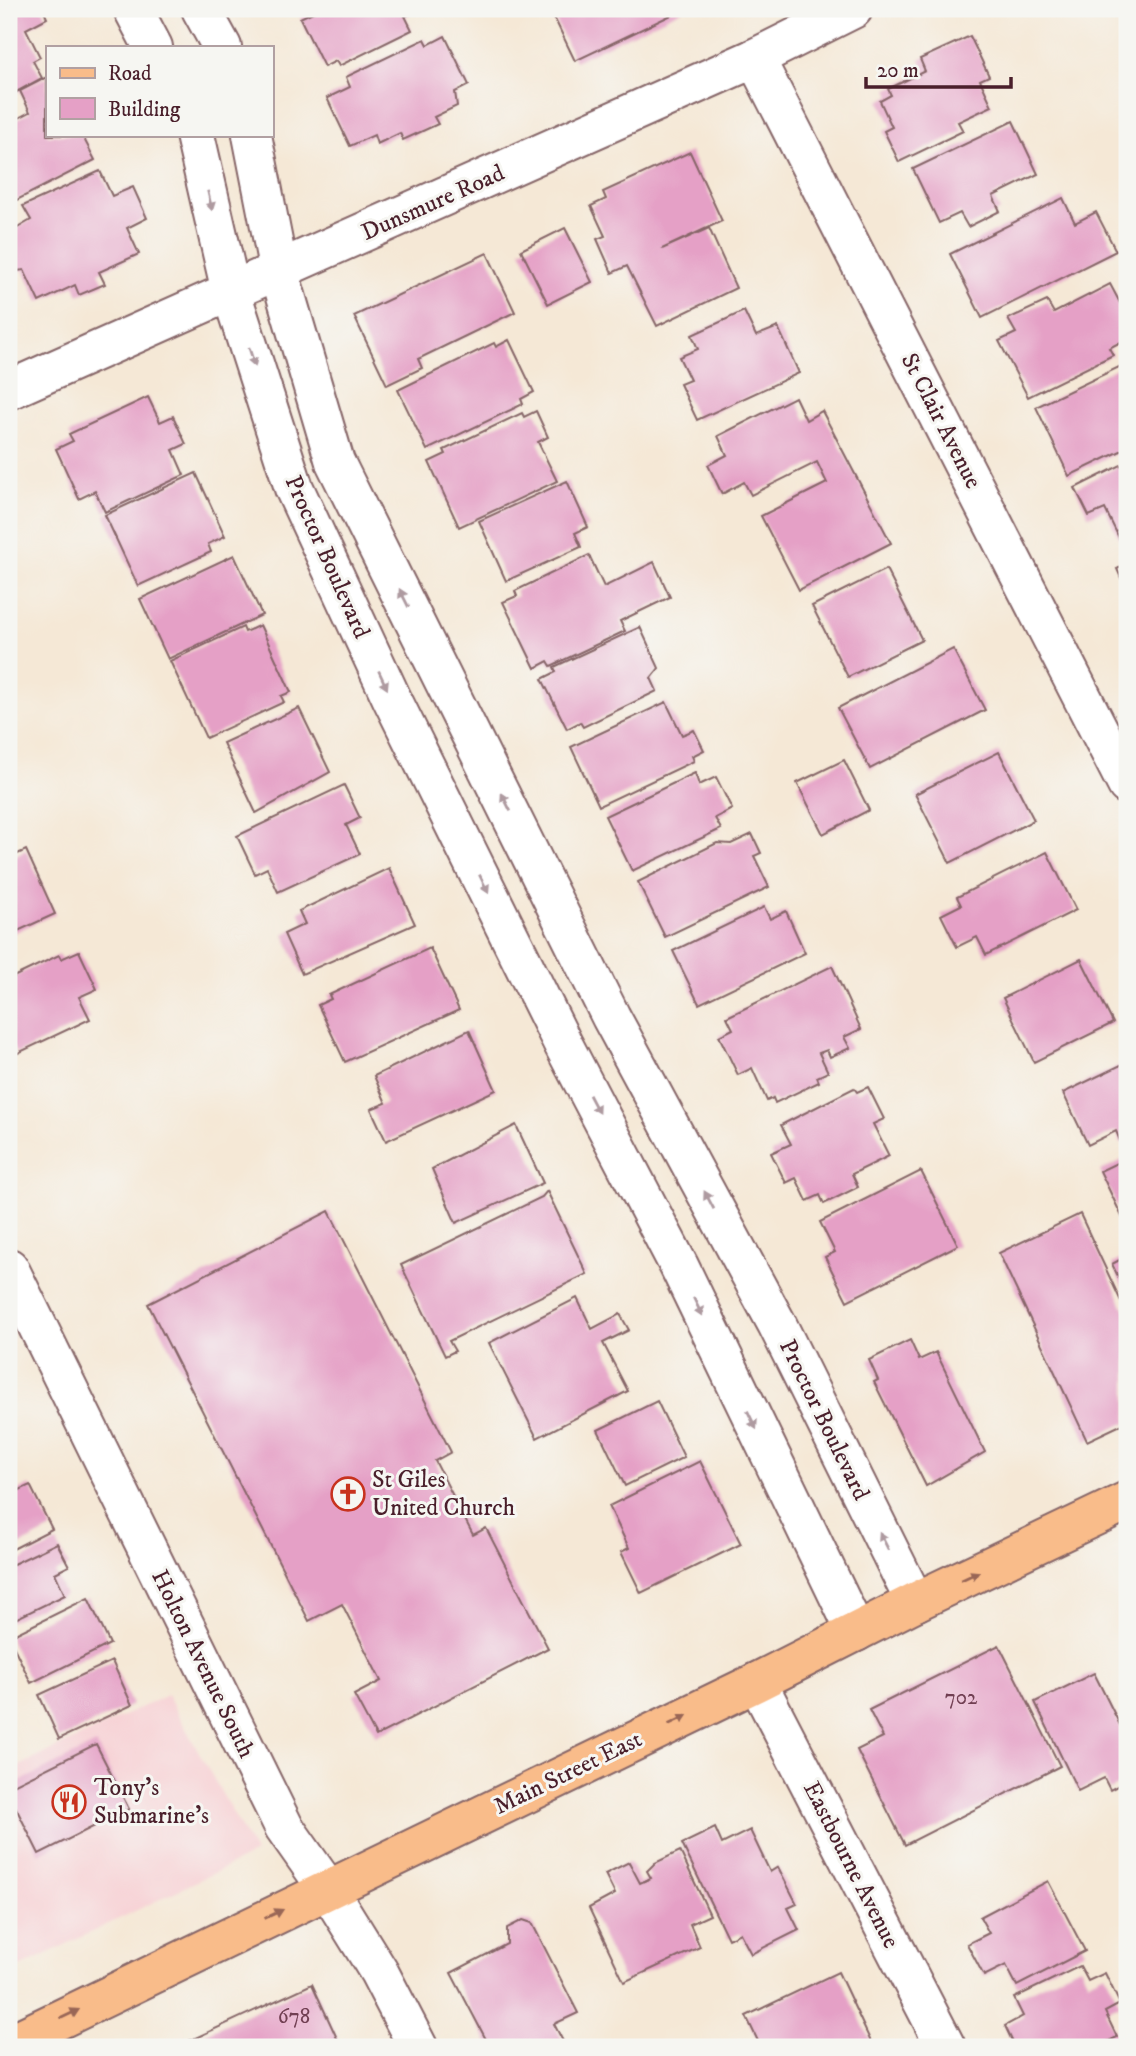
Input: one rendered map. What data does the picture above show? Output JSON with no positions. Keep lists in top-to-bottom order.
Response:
{
  "streets": {
    "main road": ["Main Street East"],
    "street": [
      "Dunsmure Road",
      "St Clair Avenue",
      "Proctor Boulevard",
      "Holton Avenue South",
      "Eastbourne Avenue"
    ]
  },
  "crossings": [
    ["Dunsmure Road", "St Clair Avenue"],
    ["Dunsmure Road", "Proctor Boulevard"],
    ["Proctor Boulevard", "Main Street East"],
    ["Holton Avenue South", "Main Street East"],
    ["Main Street East", "Eastbourne Avenue"]
  ],
  "one_way": ["Main Street East"],
  "places": {
    "church": ["St Giles United Church"],
    "restaurant": ["Tony's Submarine's"]
  },
  "house_numbers": ["702", "678"],
  "legend": ["Road", "Building"],
  "scale_bar": "20 m"
}
